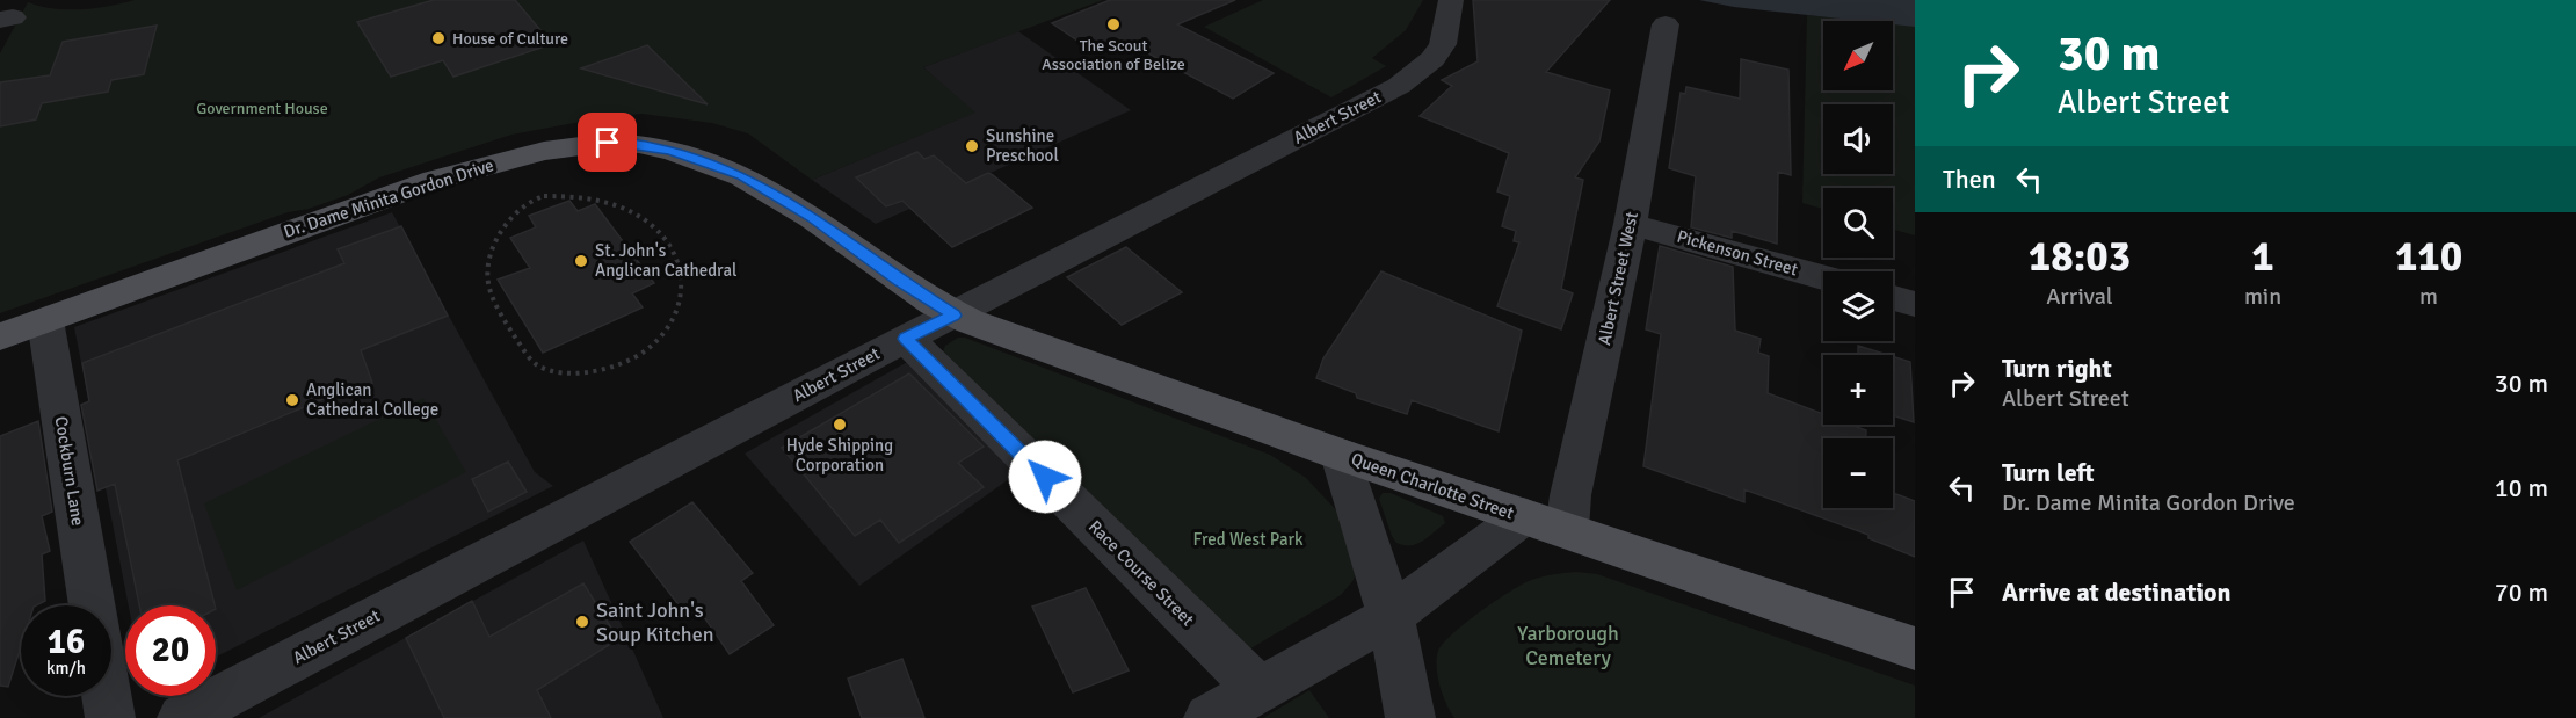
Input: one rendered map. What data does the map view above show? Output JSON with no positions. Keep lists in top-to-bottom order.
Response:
{
  "streets": {
    "main road": ["Dr. Dame Minita Gordon Drive", "Queen Charlotte Street"],
    "street": [
      "Albert Street",
      "Pickenson Street",
      "Albert Street West",
      "Cockburn Lane",
      "Race Course Street"
    ]
  },
  "crossings": [
    ["Albert Street", "Dr. Dame Minita Gordon Drive"],
    ["Albert Street", "Queen Charlotte Street"],
    ["Albert Street", "Race Course Street"],
    ["Dr. Dame Minita Gordon Drive", "Cockburn Lane"],
    ["Dr. Dame Minita Gordon Drive", "Queen Charlotte Street"],
    ["Pickenson Street", "Albert Street West"],
    ["Albert Street West", "Queen Charlotte Street"]
  ],
  "parks": ["Government House", "Fred West Park", "Yarborough Cemetery"],
  "places": [
    "The Scout Association of Belize",
    "House of Culture",
    "Sunshine Preschool",
    "St. John's Anglican Cathedral",
    "Anglican Cathedral College",
    "Hyde Shipping Corporation",
    "Saint John's Soup Kitchen"
  ],
  "north": "bottom left",
  "page": {
    "turn": ["30 m", "Albert Street"],
    "map_buttons": ["+", "−"],
    "then": "Then",
    "eta": [
      "18:03",
      "Arrival",
      "1",
      "min",
      "110",
      "m"
    ],
    "list": [
      {
        "name": "Turn right",
        "note": "Albert Street",
        "value": "30 m"
      },
      {
        "name": "Turn left",
        "note": "Dr. Dame Minita Gordon Drive",
        "value": "10 m"
      },
      {
        "name": "Arrive at destination",
        "value": "70 m"
      }
    ],
    "speed": "16 km/h",
    "limit": "20"
  }
}
